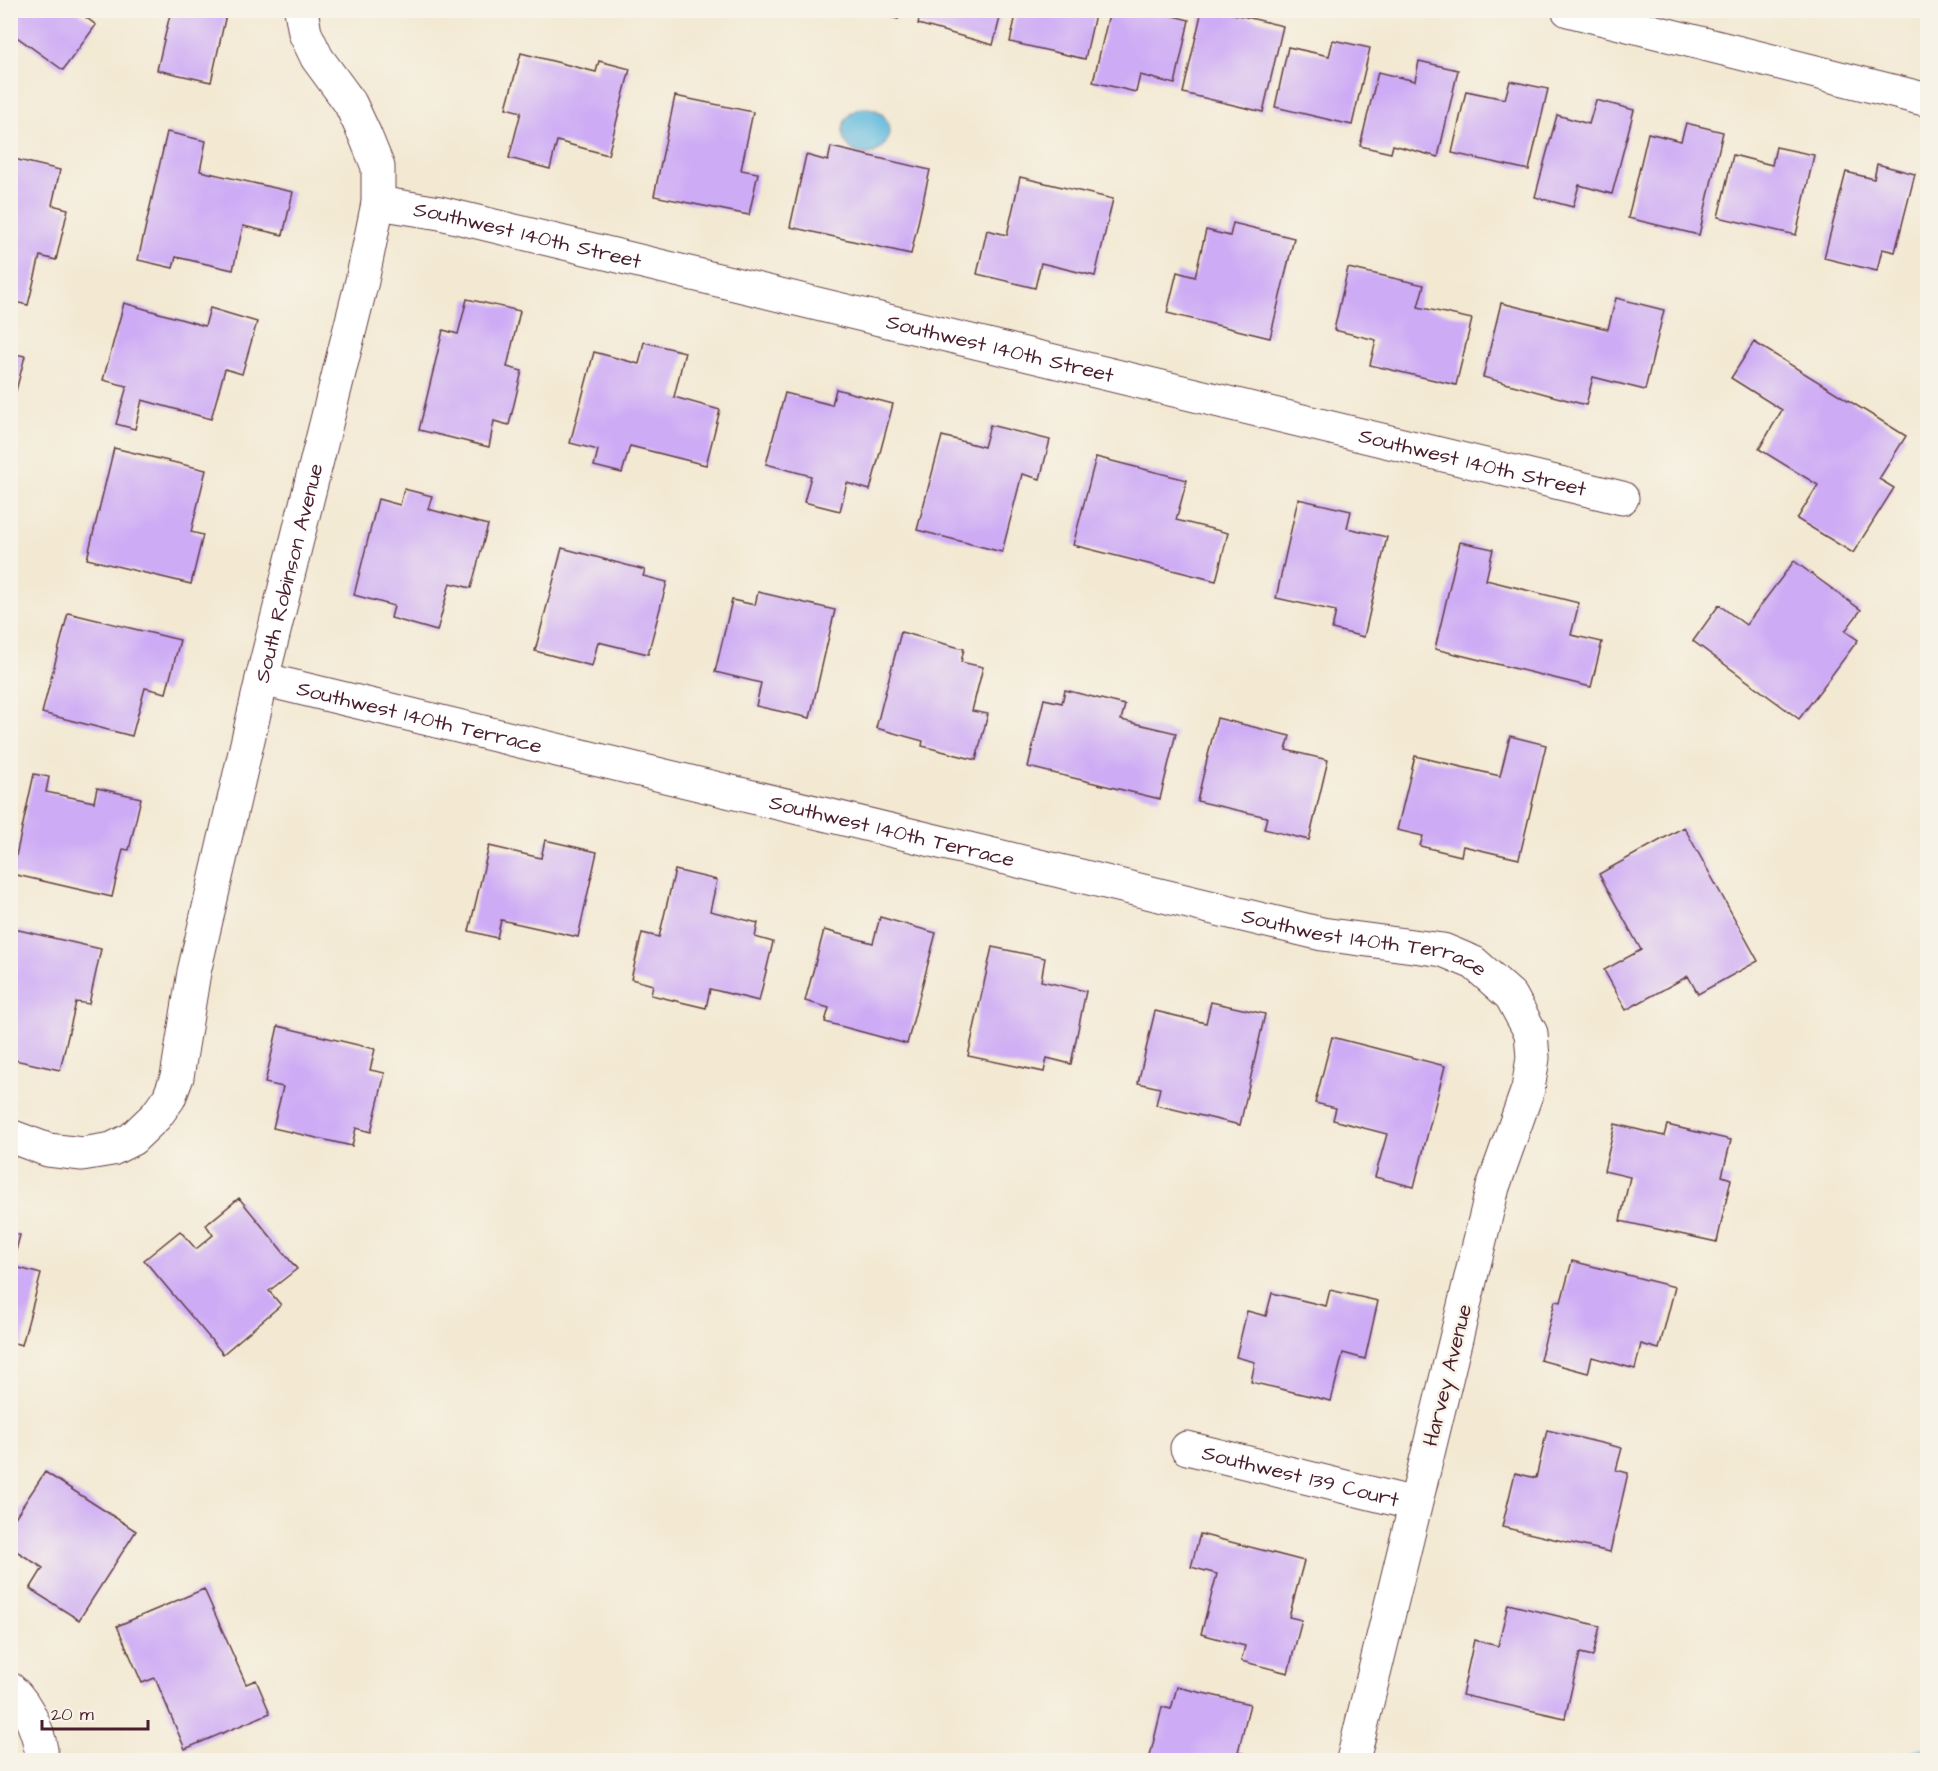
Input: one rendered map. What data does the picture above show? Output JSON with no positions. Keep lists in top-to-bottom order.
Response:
{
  "streets": {
    "street": [
      "Southwest 140th Street",
      "South Robinson Avenue",
      "Southwest 140th Terrace",
      "Harvey Avenue",
      "Southwest 139 Court"
    ]
  },
  "crossings": [
    ["Southwest 140th Street", "South Robinson Avenue"],
    ["South Robinson Avenue", "Southwest 140th Terrace"],
    ["Southwest 140th Terrace", "Harvey Avenue"],
    ["Harvey Avenue", "Southwest 139 Court"]
  ],
  "scale_bar": "20 m"
}
